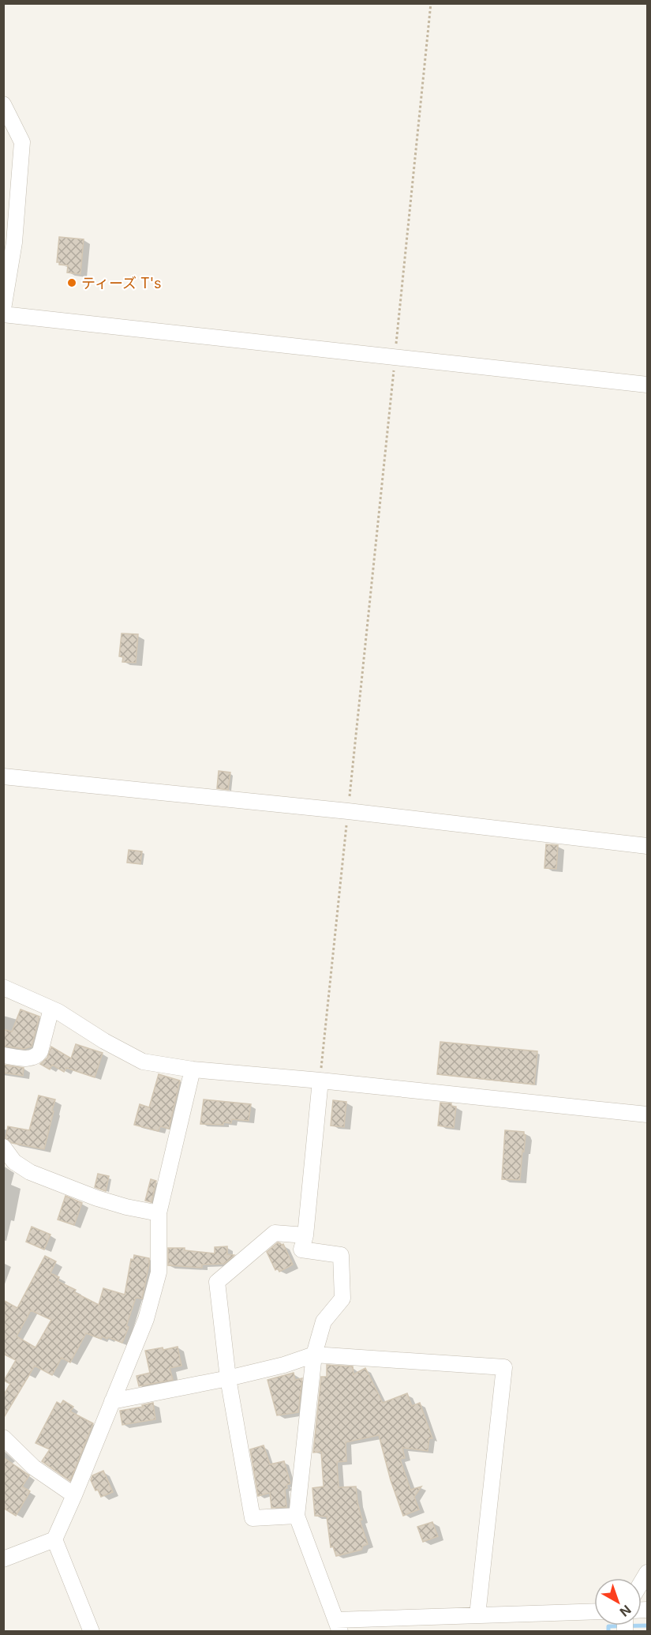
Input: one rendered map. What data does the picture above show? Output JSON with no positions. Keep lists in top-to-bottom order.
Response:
{
  "places": ["ティーズ T's"],
  "north": "bottom right"
}
